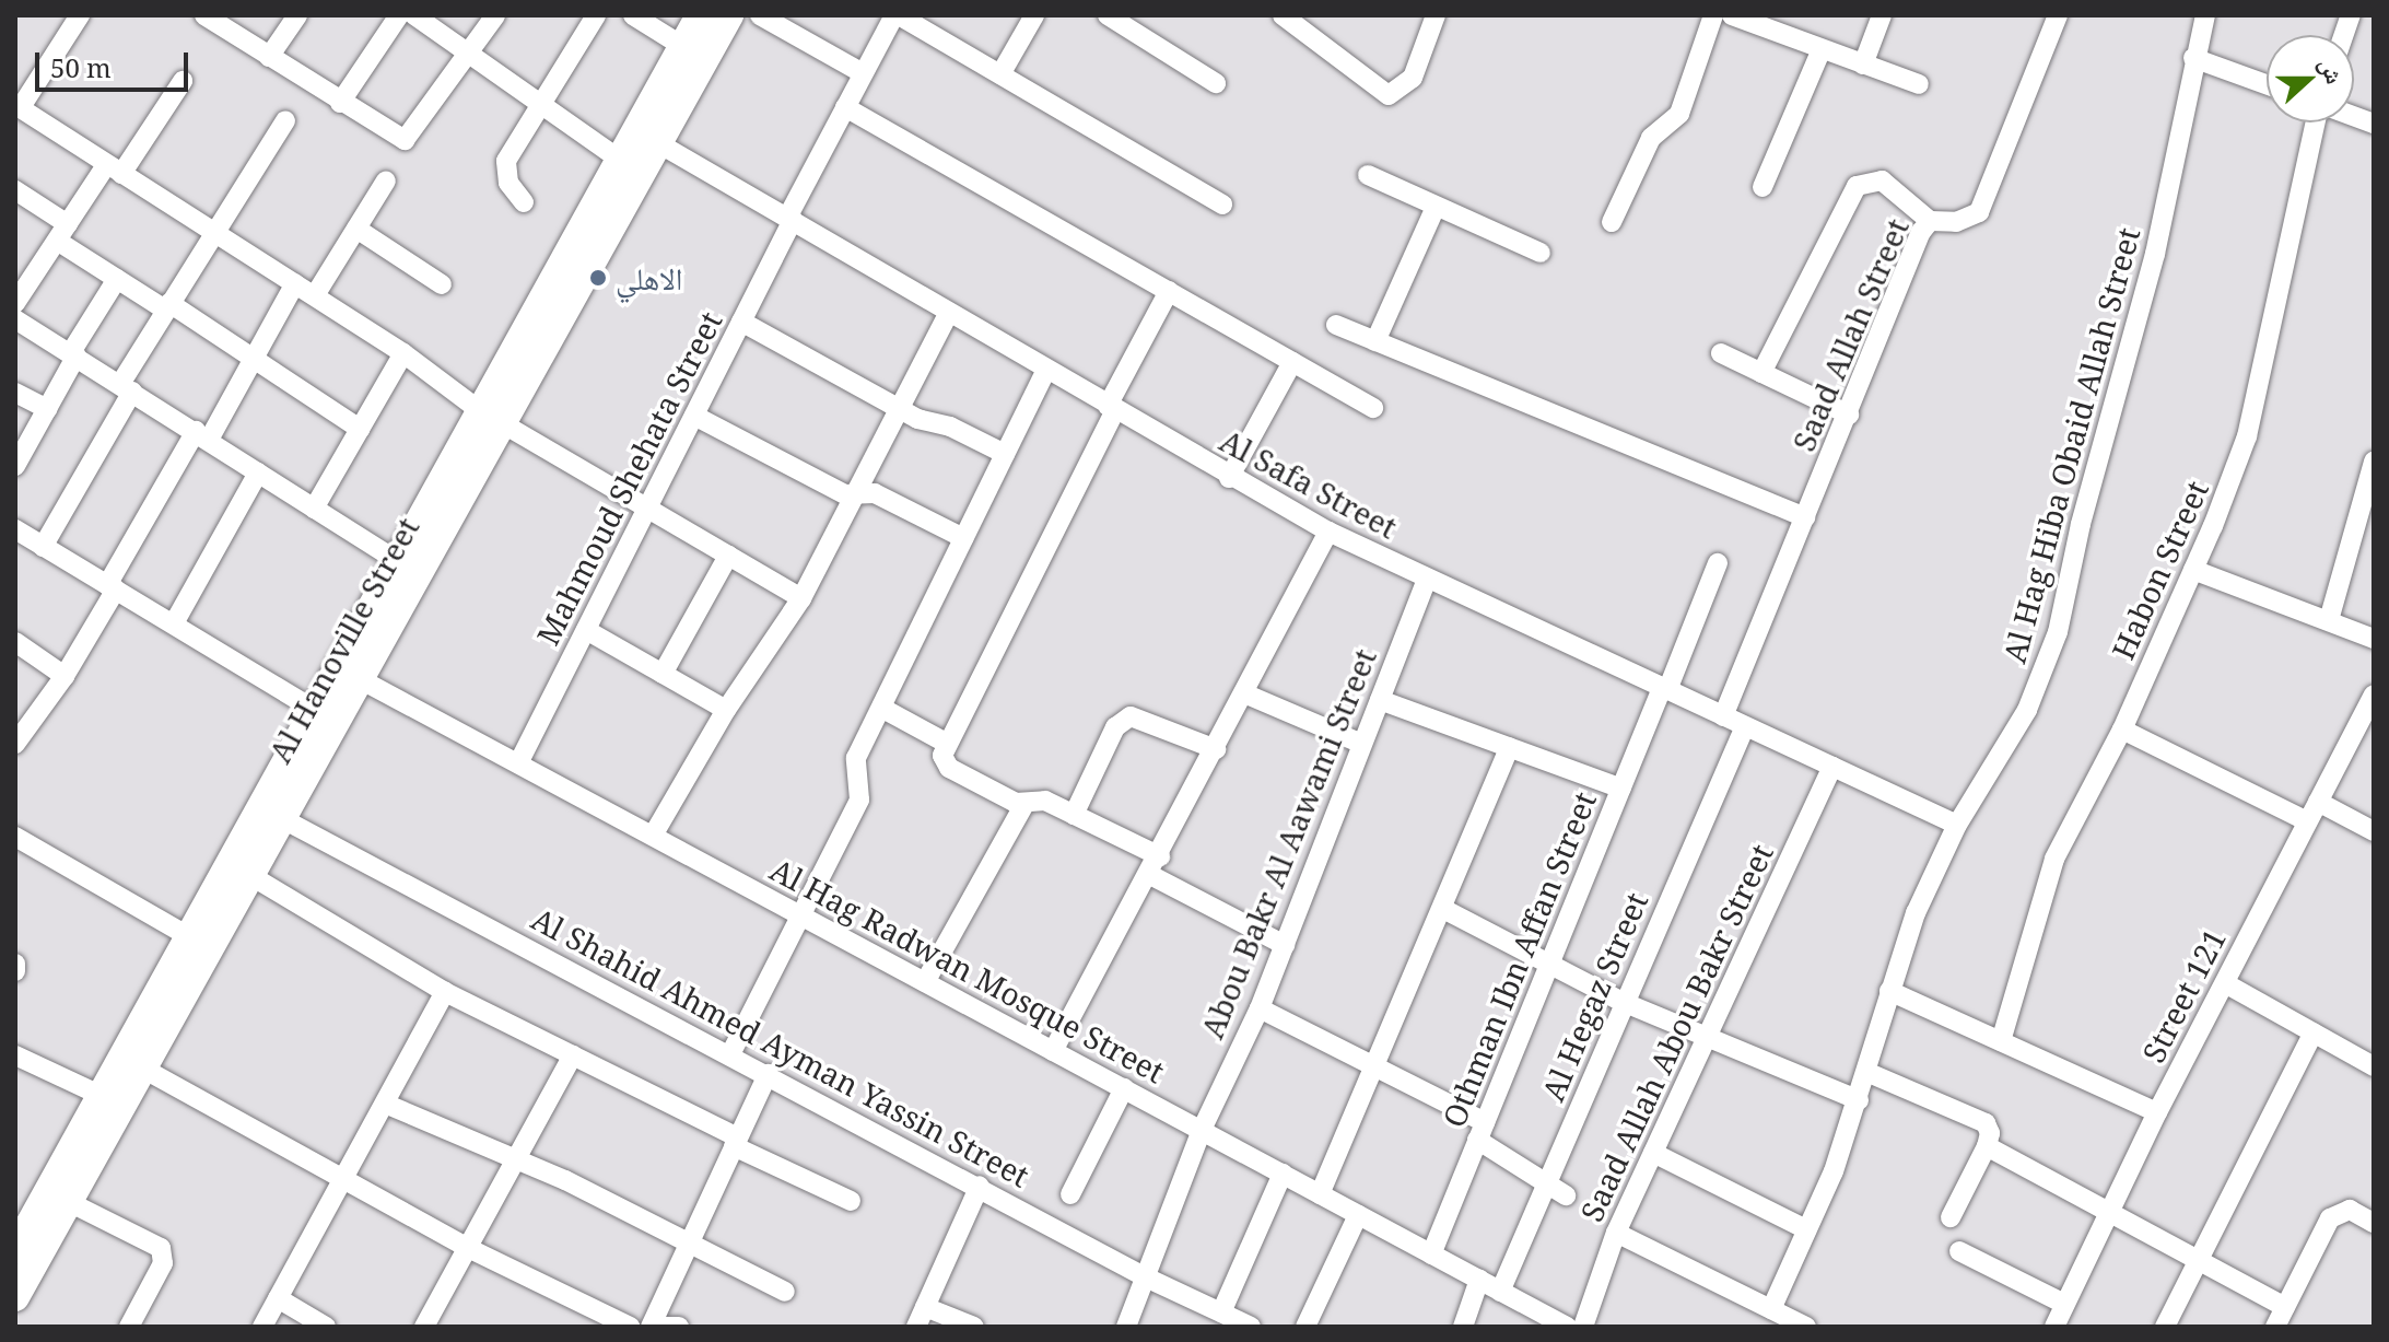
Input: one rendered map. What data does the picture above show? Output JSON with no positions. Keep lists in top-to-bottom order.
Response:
{
  "streets": {
    "street": [
      "Saad Allah Street",
      "Al Hag Hiba Obaid Allah Street",
      "Mahmoud Shehata Street",
      "Al Safa Street",
      "Habon Street",
      "Al Hanoville Street",
      "Abou Bakr Al Aawami Street",
      "Othman Ibn Affan Street",
      "Al Hag Radwan Mosque Street",
      "Street 121",
      "Al Hegaz Street",
      "Saad Allah Abou Bakr Street",
      "Al Shahid Ahmed Ayman Yassin Street"
    ]
  },
  "crossings": [
    ["Saad Allah Street", "Al Safa Street"],
    ["Al Hag Hiba Obaid Allah Street", "Al Safa Street"],
    ["Mahmoud Shehata Street", "Al Safa Street"],
    ["Mahmoud Shehata Street", "Al Hag Radwan Mosque Street"],
    ["Al Safa Street", "Al Hanoville Street"],
    ["Al Safa Street", "Abou Bakr Al Aawami Street"],
    ["Al Safa Street", "Othman Ibn Affan Street"],
    ["Al Safa Street", "Al Hegaz Street"],
    ["Al Safa Street", "Saad Allah Abou Bakr Street"],
    ["Al Hanoville Street", "Al Hag Radwan Mosque Street"],
    ["Al Hanoville Street", "Al Shahid Ahmed Ayman Yassin Street"],
    ["Abou Bakr Al Aawami Street", "Al Hag Radwan Mosque Street"],
    ["Abou Bakr Al Aawami Street", "Al Shahid Ahmed Ayman Yassin Street"],
    ["Othman Ibn Affan Street", "Al Hag Radwan Mosque Street"],
    ["Al Hag Radwan Mosque Street", "Al Hegaz Street"]
  ],
  "places": ["الاهلي"],
  "scale_bar": "50 m",
  "north": "right"
}
